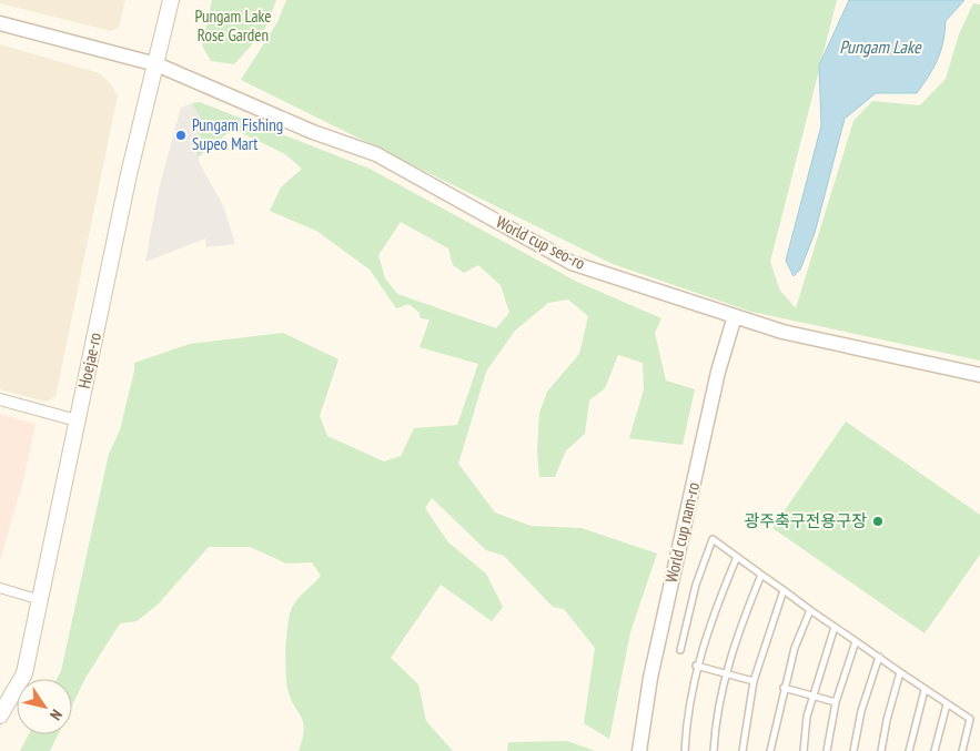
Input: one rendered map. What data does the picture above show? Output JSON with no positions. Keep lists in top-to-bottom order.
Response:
{
  "streets": {
    "main road": ["Hoejae-ro"],
    "street": ["World cup seo-ro", "World cup nam-ro"]
  },
  "crossings": [
    ["World cup seo-ro", "Hoejae-ro"],
    ["World cup seo-ro", "World cup nam-ro"]
  ],
  "water": ["Pungam Lake"],
  "parks": ["Pungam Lake Rose Garden"],
  "places": ["Pungam Fishing Supeo Mart", "광주축구전용구장"],
  "north": "bottom right"
}
